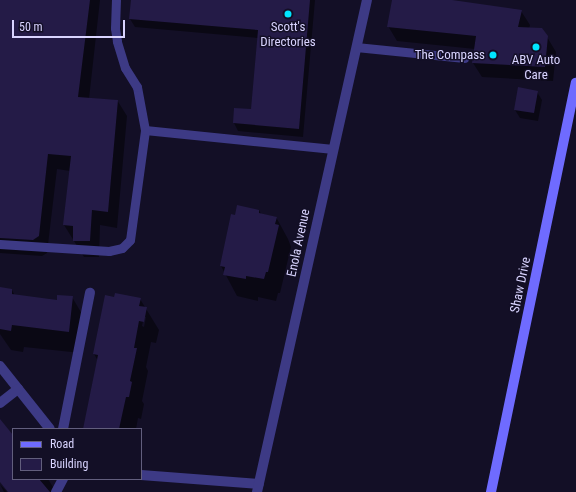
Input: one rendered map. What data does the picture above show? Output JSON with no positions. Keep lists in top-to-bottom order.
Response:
{
  "streets": {
    "street": ["Enola Avenue", "Shaw Drive"]
  },
  "places": ["Scott's Directories", "ABV Auto Care", "The Compass"],
  "legend": ["Road", "Building"],
  "scale_bar": "50 m"
}
